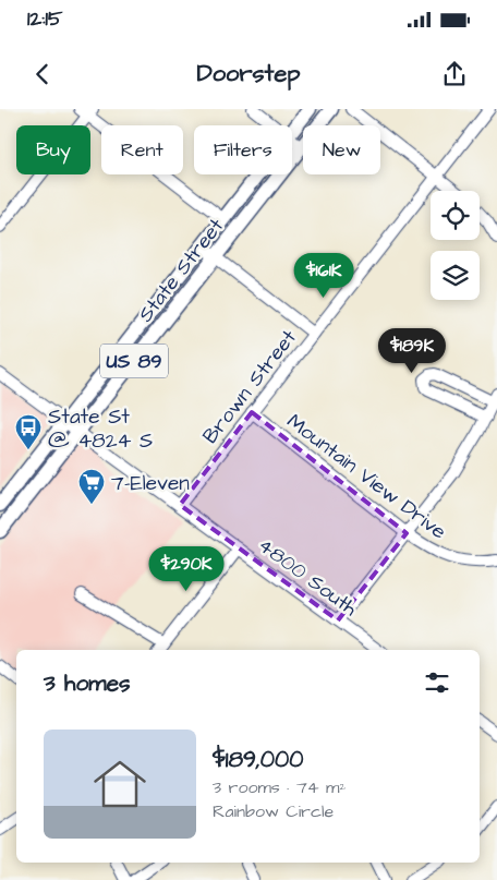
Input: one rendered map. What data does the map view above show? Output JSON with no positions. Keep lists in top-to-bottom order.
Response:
{
  "streets": {
    "main road": ["State Street", "US 89"],
    "street": ["Brown Street", "Mountain View Drive", "4800 South"]
  },
  "crossings": [
    ["State Street", "4800 South"],
    ["Brown Street", "Mountain View Drive"],
    ["Brown Street", "4800 South"]
  ],
  "places": {
    "bus stop": ["State St @ 4824 S"],
    "supermarket": ["7-Eleven"]
  },
  "page": {
    "status": "12:15",
    "header": "Doorstep",
    "chip": [
      "Buy",
      "Rent",
      "Filters",
      "New"
    ],
    "price": ["$161K", "$189K", "$290K"],
    "heading": "3 homes",
    "list": [
      {
        "name": "$189,000",
        "note": "3 rooms · 74 m² · Rainbow Circle"
      }
    ]
  }
}
